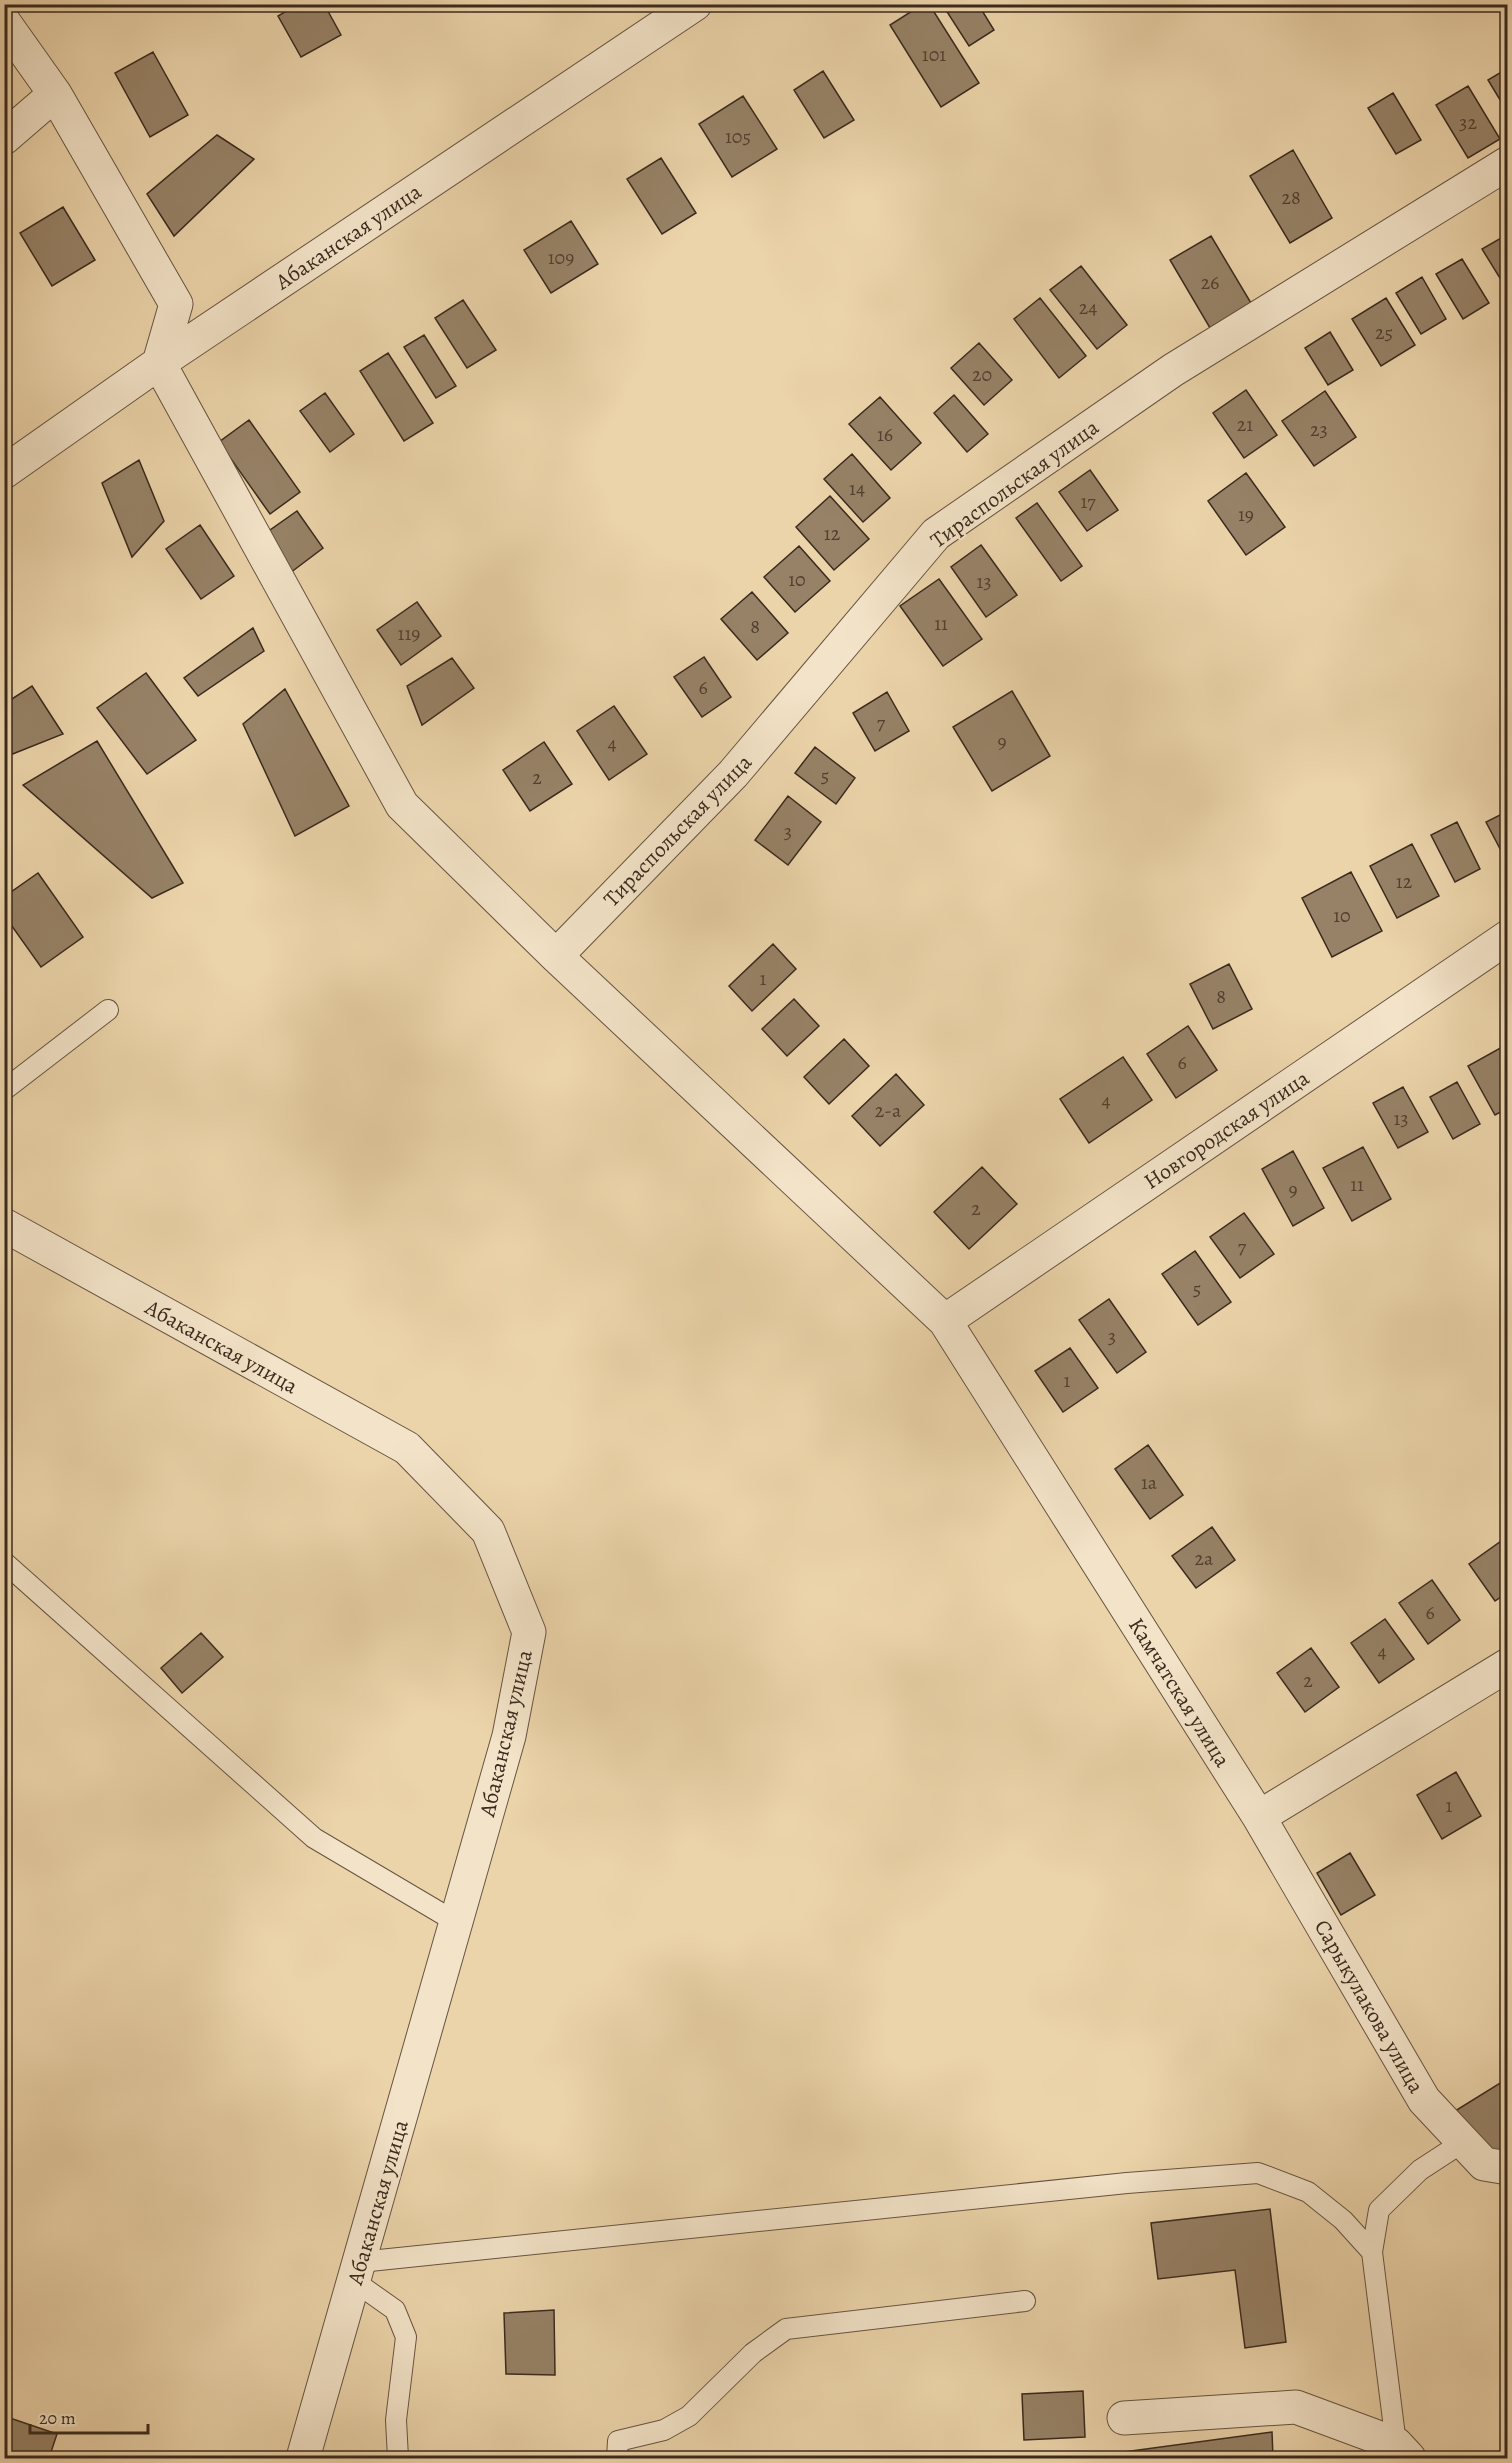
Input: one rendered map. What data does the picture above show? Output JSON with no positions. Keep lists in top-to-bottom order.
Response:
{
  "streets": {
    "street": [
      "Абаканская улица",
      "Тираспольская улица",
      "Новгородская улица",
      "Камчатская улица",
      "Сарыкулакова улица"
    ]
  },
  "crossings": [
    ["Абаканская улица", "Камчатская улица"],
    ["Тираспольская улица", "Камчатская улица"],
    ["Новгородская улица", "Камчатская улица"],
    ["Камчатская улица", "Сарыкулакова улица"]
  ],
  "house_numbers": [
    "101",
    "32",
    "105",
    "28",
    "109",
    "26",
    "24",
    "25",
    "20",
    "21",
    "23",
    "16",
    "14",
    "17",
    "19",
    "12",
    "10",
    "13",
    "11",
    "8",
    "119",
    "6",
    "7",
    "9",
    "4",
    "5",
    "2",
    "3",
    "12",
    "10",
    "1",
    "8",
    "6",
    "4",
    "2-a",
    "13",
    "11",
    "9",
    "2",
    "7",
    "5",
    "3",
    "1",
    "1a",
    "2a",
    "6",
    "4",
    "2",
    "1"
  ],
  "scale_bar": "20 m"
}
